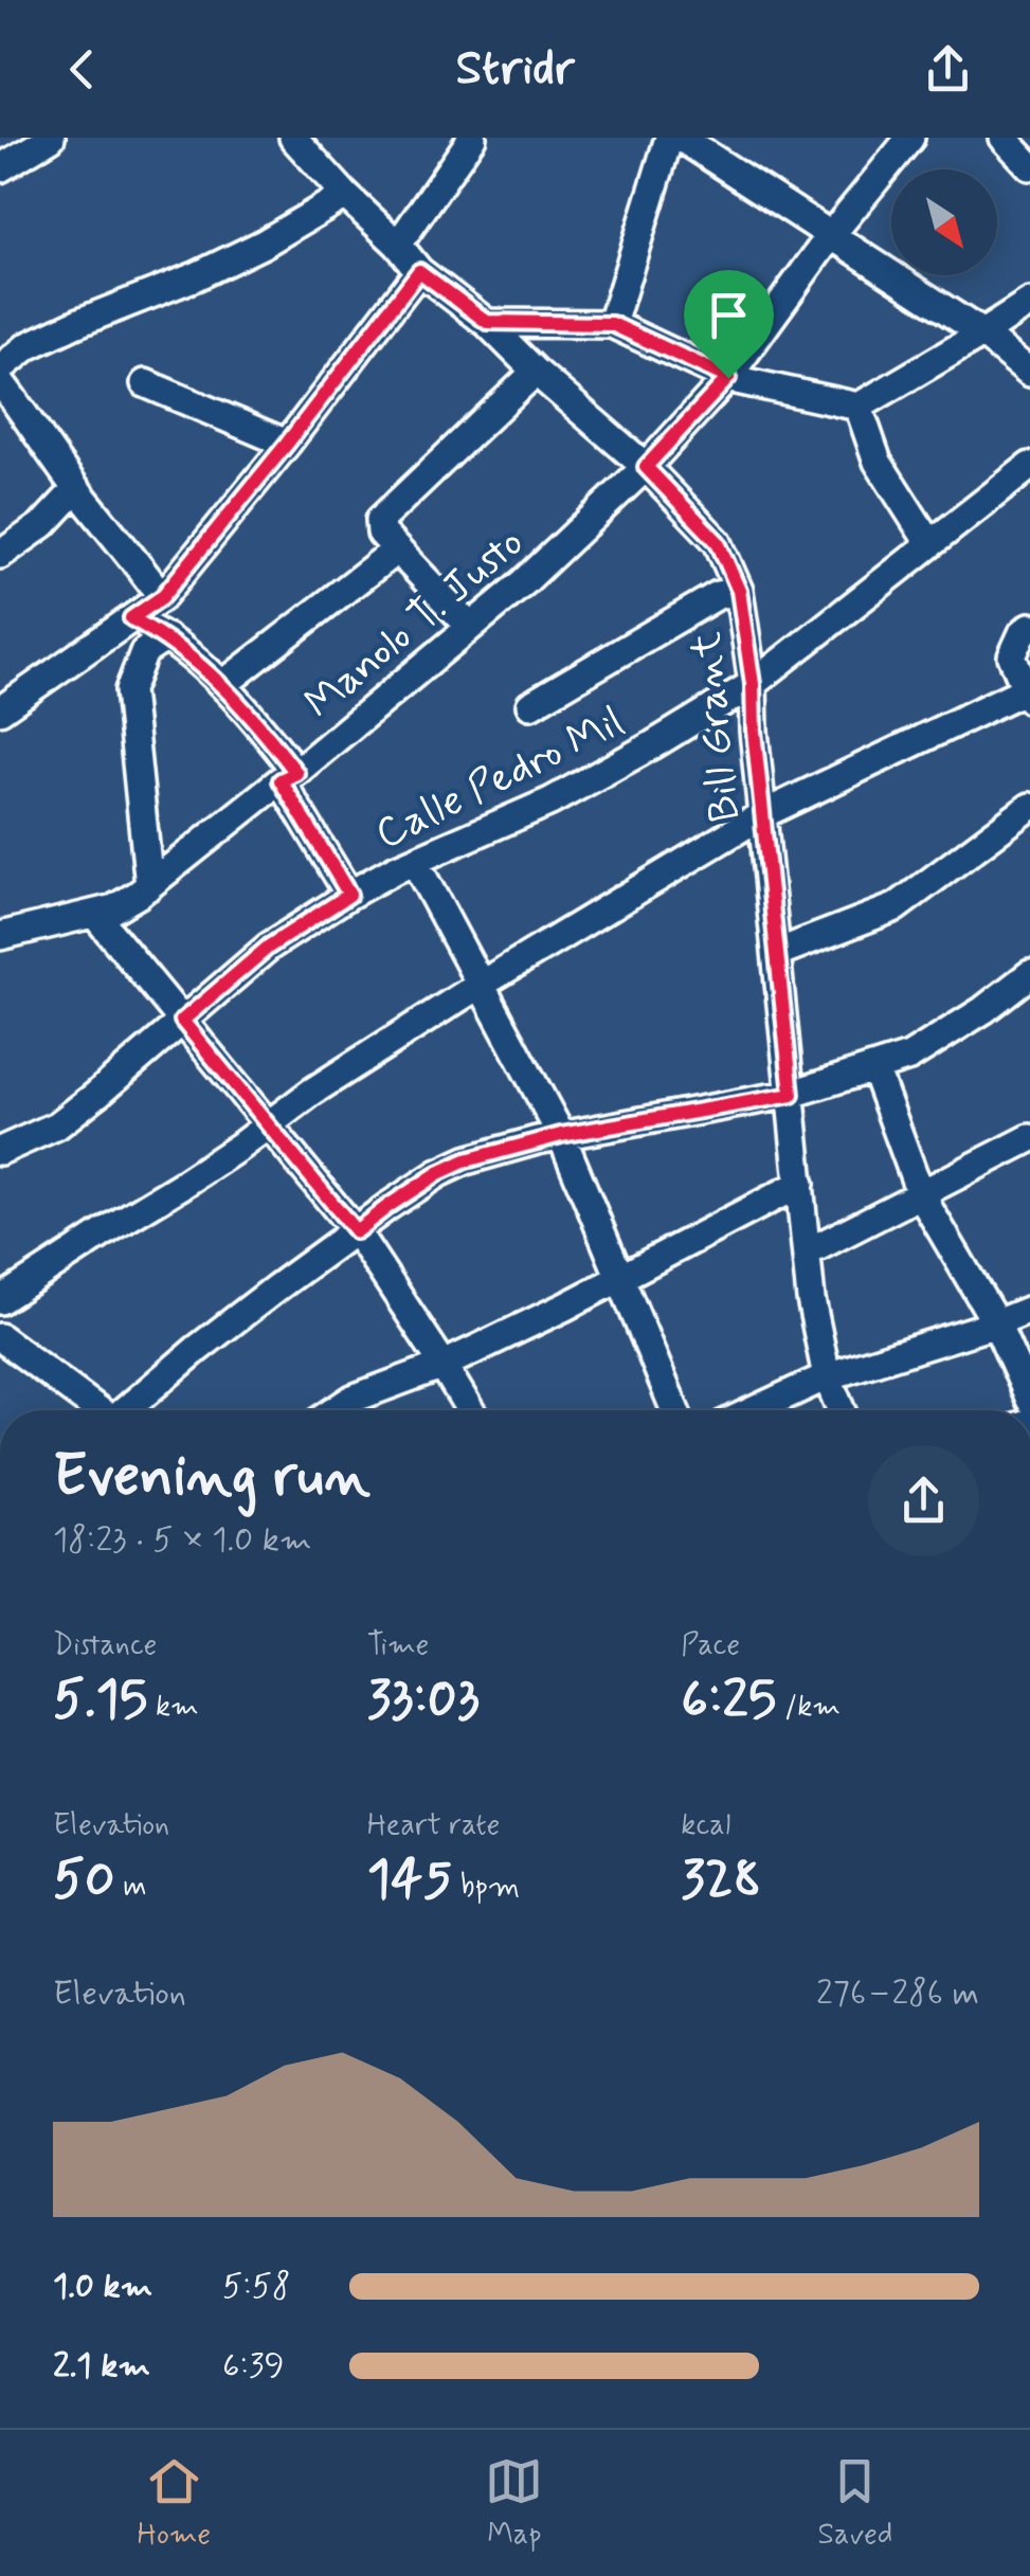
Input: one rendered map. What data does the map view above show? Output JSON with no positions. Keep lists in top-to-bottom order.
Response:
{
  "streets": {
    "street": ["Manolo T. Justo", "Bill Grant", "Calle Pedro Mil"]
  },
  "crossings": [
    ["Manolo T. Justo", "Bill Grant"],
    ["Bill Grant", "Calle Pedro Mil"]
  ],
  "north": "bottom right",
  "page": {
    "header": "Stridr",
    "heading": ["Evening run", "18:23 · 5 × 1.0 km"],
    "stats": [
      ["Distance", "5.15 km"],
      ["Time", "33:03"],
      ["Pace", "6:25 /km"],
      ["Elevation", "50 m"],
      ["Heart rate", "145 bpm"],
      ["kcal", "328"]
    ],
    "chart": ["Elevation", "276–286 m"],
    "list": [
      {
        "name": "1.0 km",
        "note": "5:58"
      },
      {
        "name": "2.1 km",
        "note": "6:39"
      }
    ],
    "tabs": ["Home", "Map", "Saved"]
  }
}
